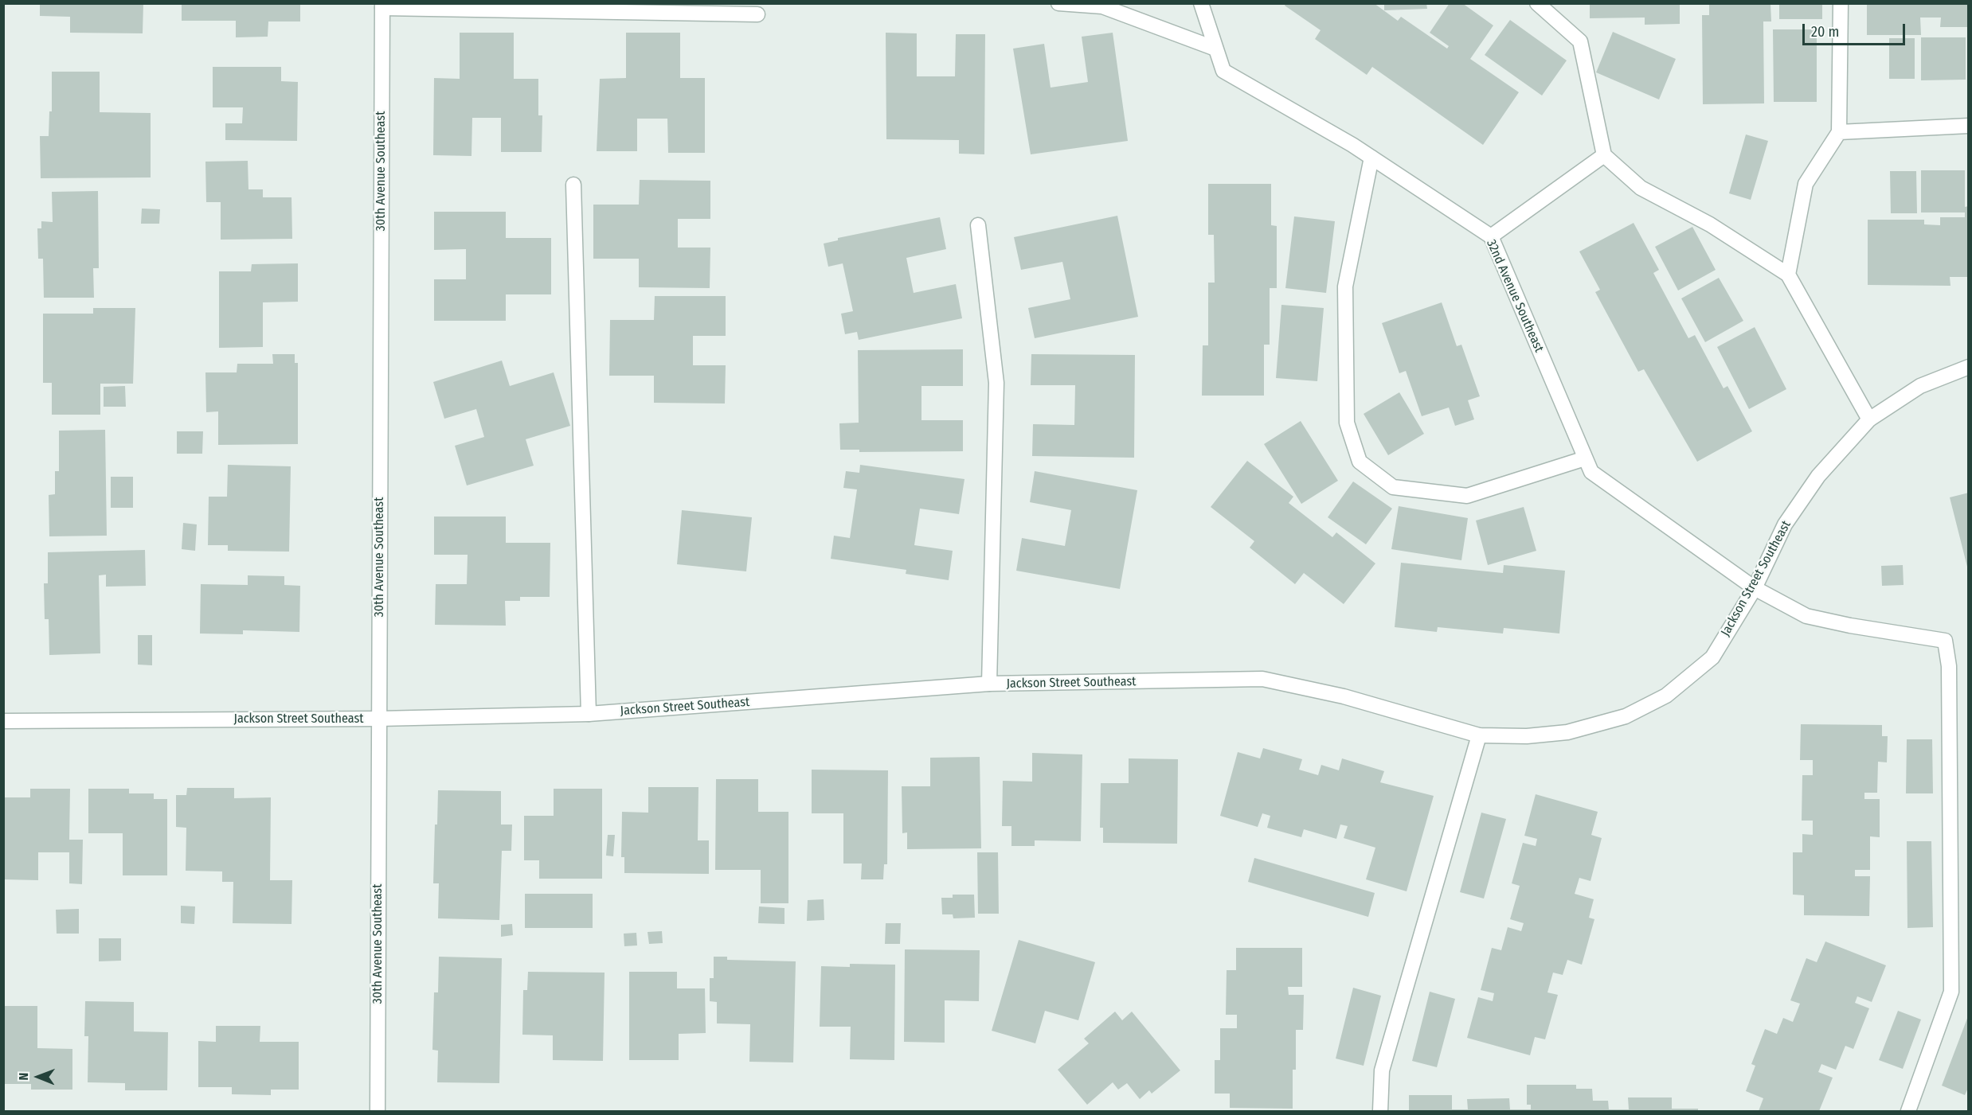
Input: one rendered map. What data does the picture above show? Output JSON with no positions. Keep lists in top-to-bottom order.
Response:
{
  "streets": {
    "street": ["30th Avenue Southeast", "32nd Avenue Southeast", "Jackson Street Southeast"]
  },
  "crossings": [
    ["30th Avenue Southeast", "Jackson Street Southeast"],
    ["32nd Avenue Southeast", "Jackson Street Southeast"]
  ],
  "scale_bar": "20 m",
  "north": "left"
}
